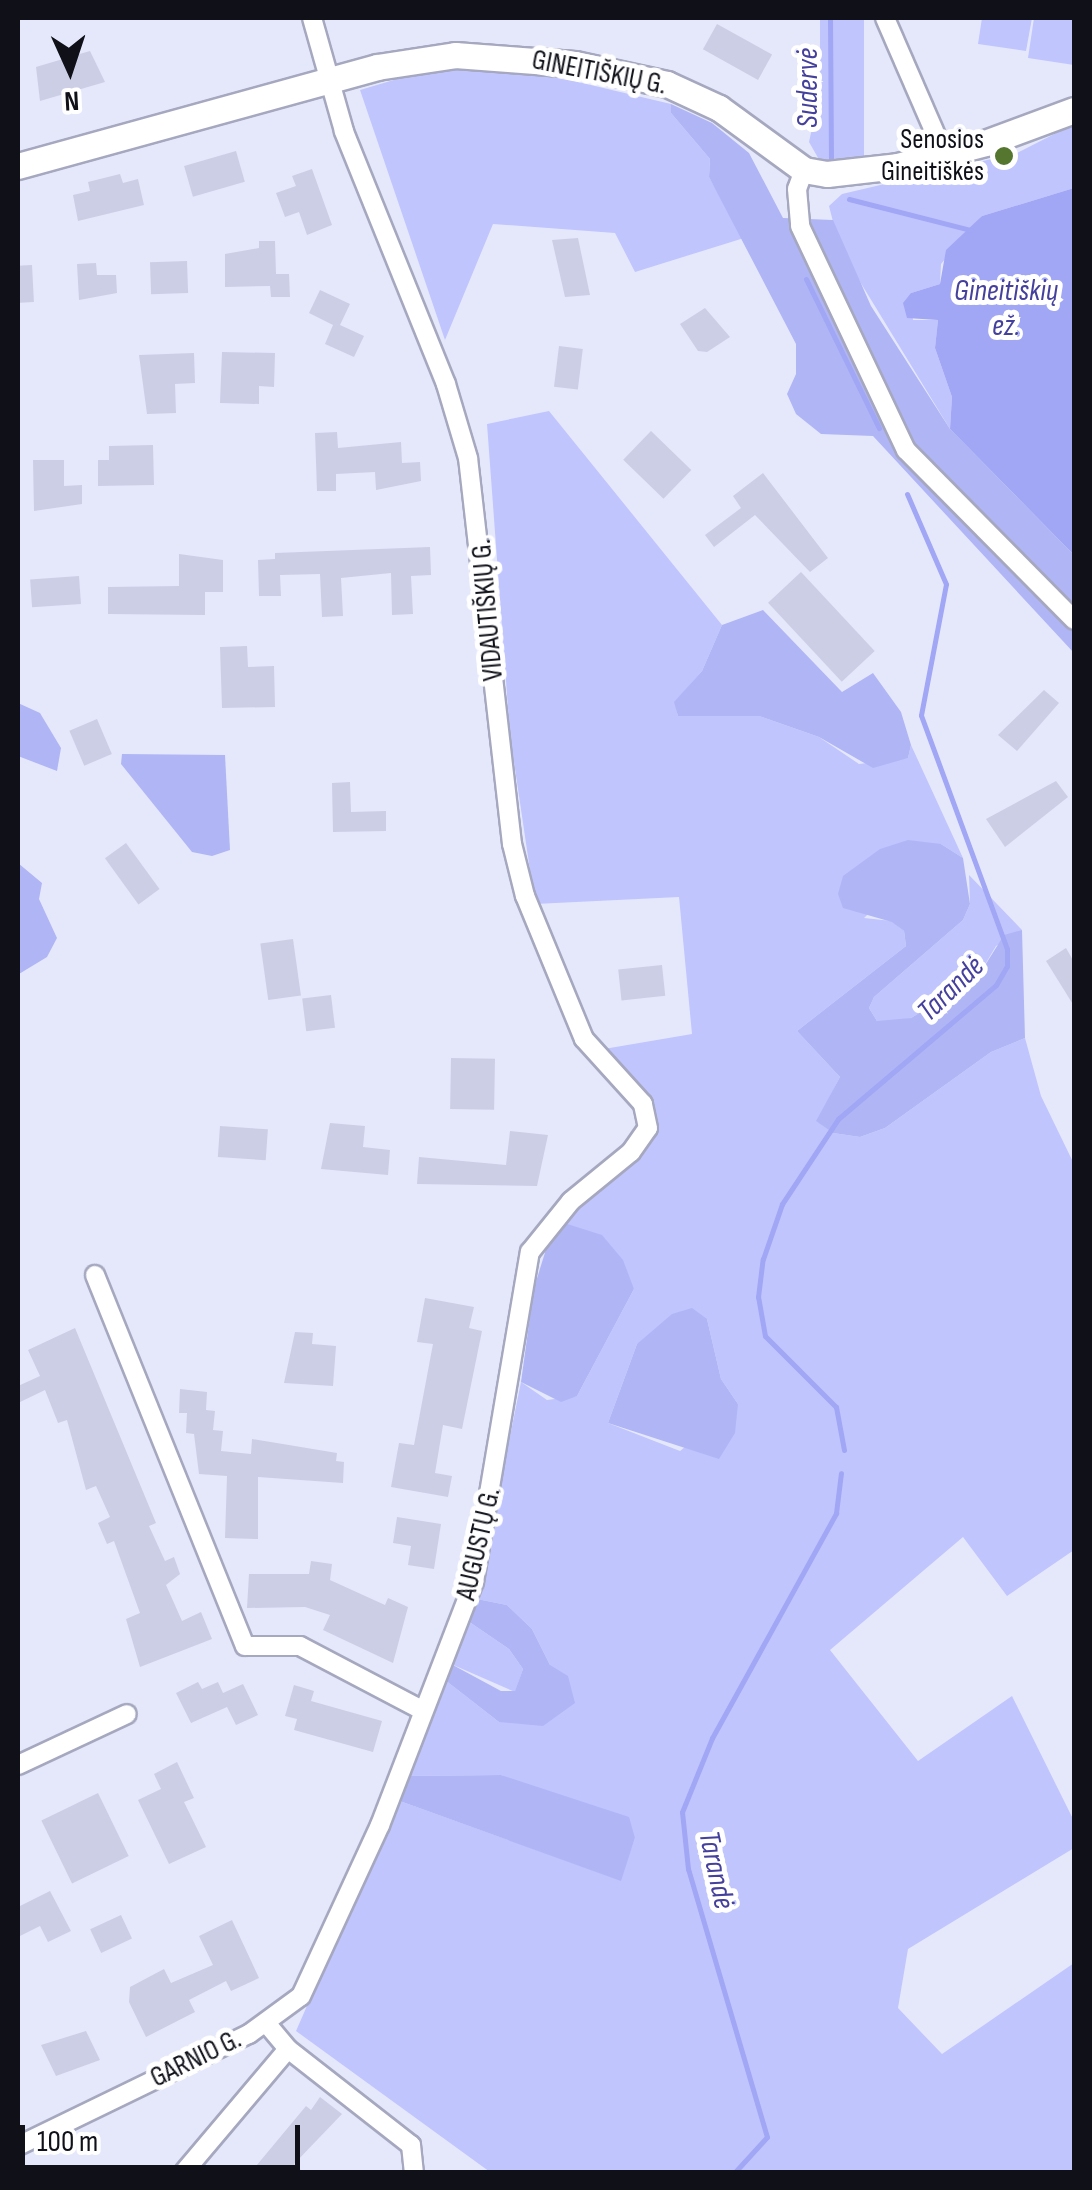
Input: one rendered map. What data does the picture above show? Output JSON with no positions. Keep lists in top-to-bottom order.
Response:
{
  "streets": {
    "street": [
      "GINEITIŠKIŲ G.",
      "VIDAUTIŠKIŲ G.",
      "AUGUSTŲ G.",
      "GARNIO G."
    ]
  },
  "crossings": [
    ["GINEITIŠKIŲ G.", "VIDAUTIŠKIŲ G."],
    ["VIDAUTIŠKIŲ G.", "AUGUSTŲ G."],
    ["AUGUSTŲ G.", "GARNIO G."]
  ],
  "water": ["Sudervė", "Gineitiškių ež.", "Tarandė"],
  "places": ["Senosios Gineitiškės"],
  "scale_bar": "100 m",
  "north": "bottom"
}
